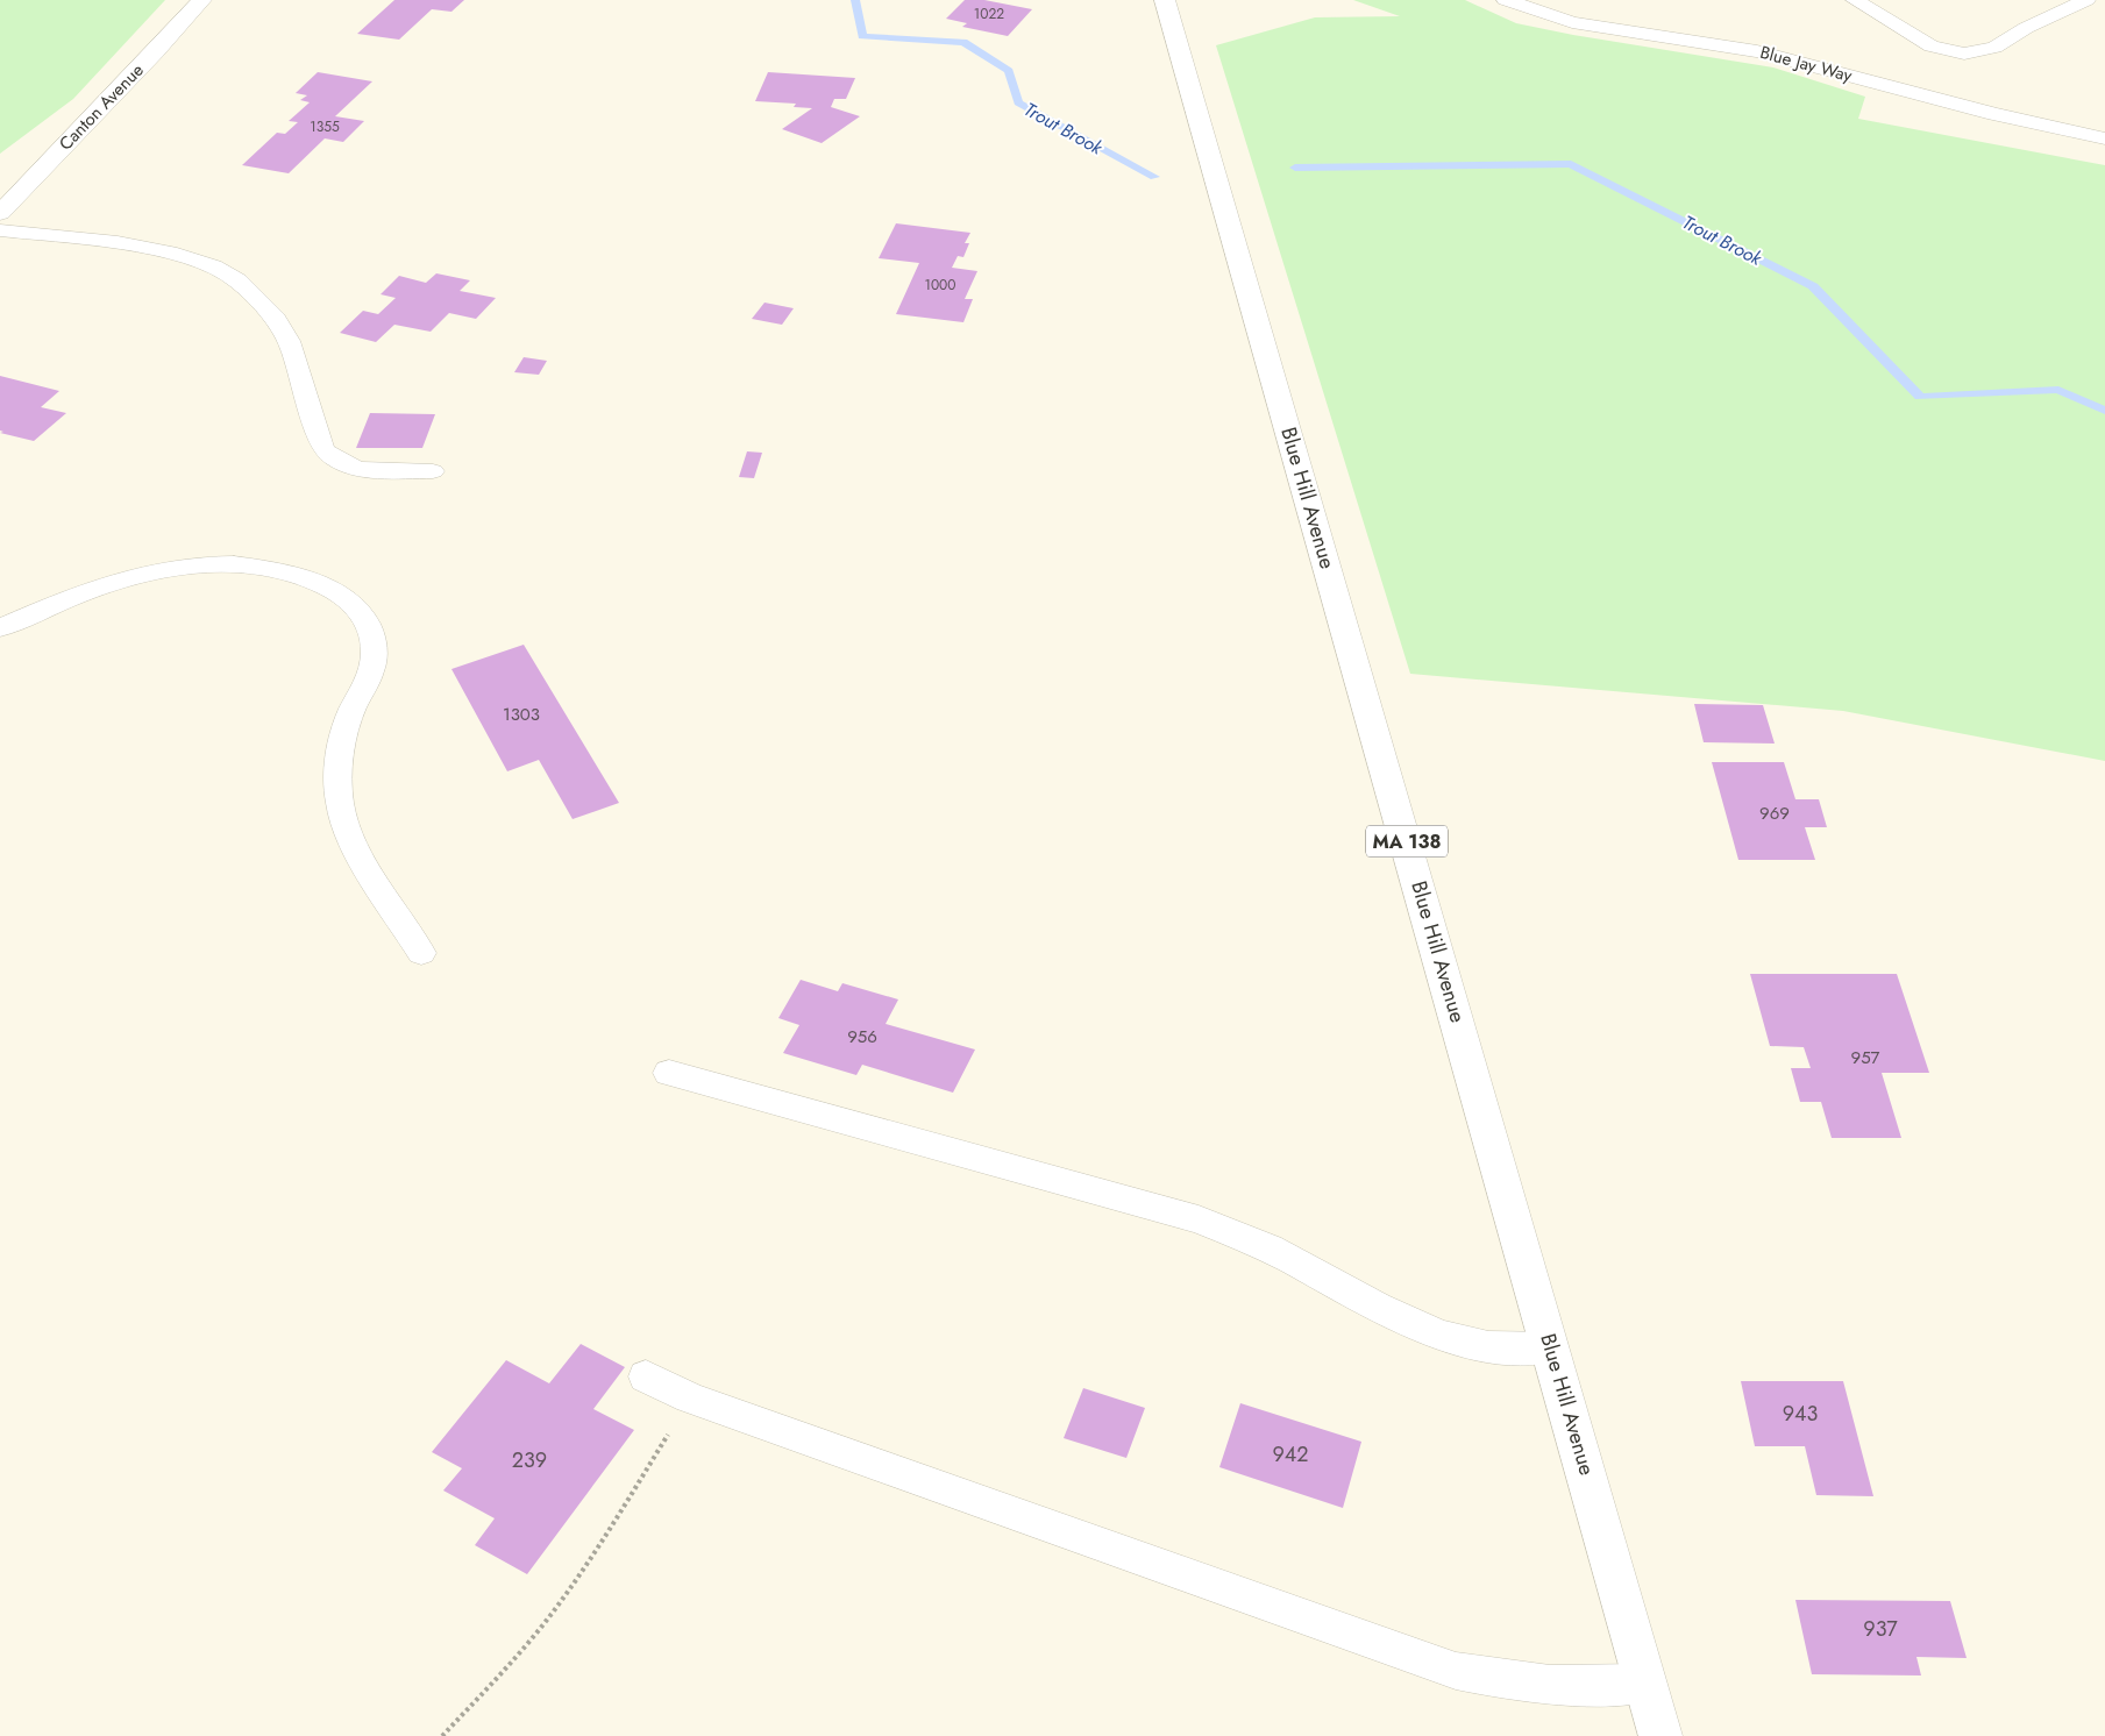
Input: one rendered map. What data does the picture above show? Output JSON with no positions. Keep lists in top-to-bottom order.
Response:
{
  "streets": {
    "main road": ["Canton Avenue", "Blue Hill Avenue", "MA 138"],
    "lane": ["Blue Jay Way"]
  },
  "water": ["Trout Brook"],
  "house_numbers": [
    "1022",
    "1355",
    "1000",
    "1303",
    "969",
    "956",
    "957",
    "943",
    "942",
    "239",
    "937"
  ]
}
